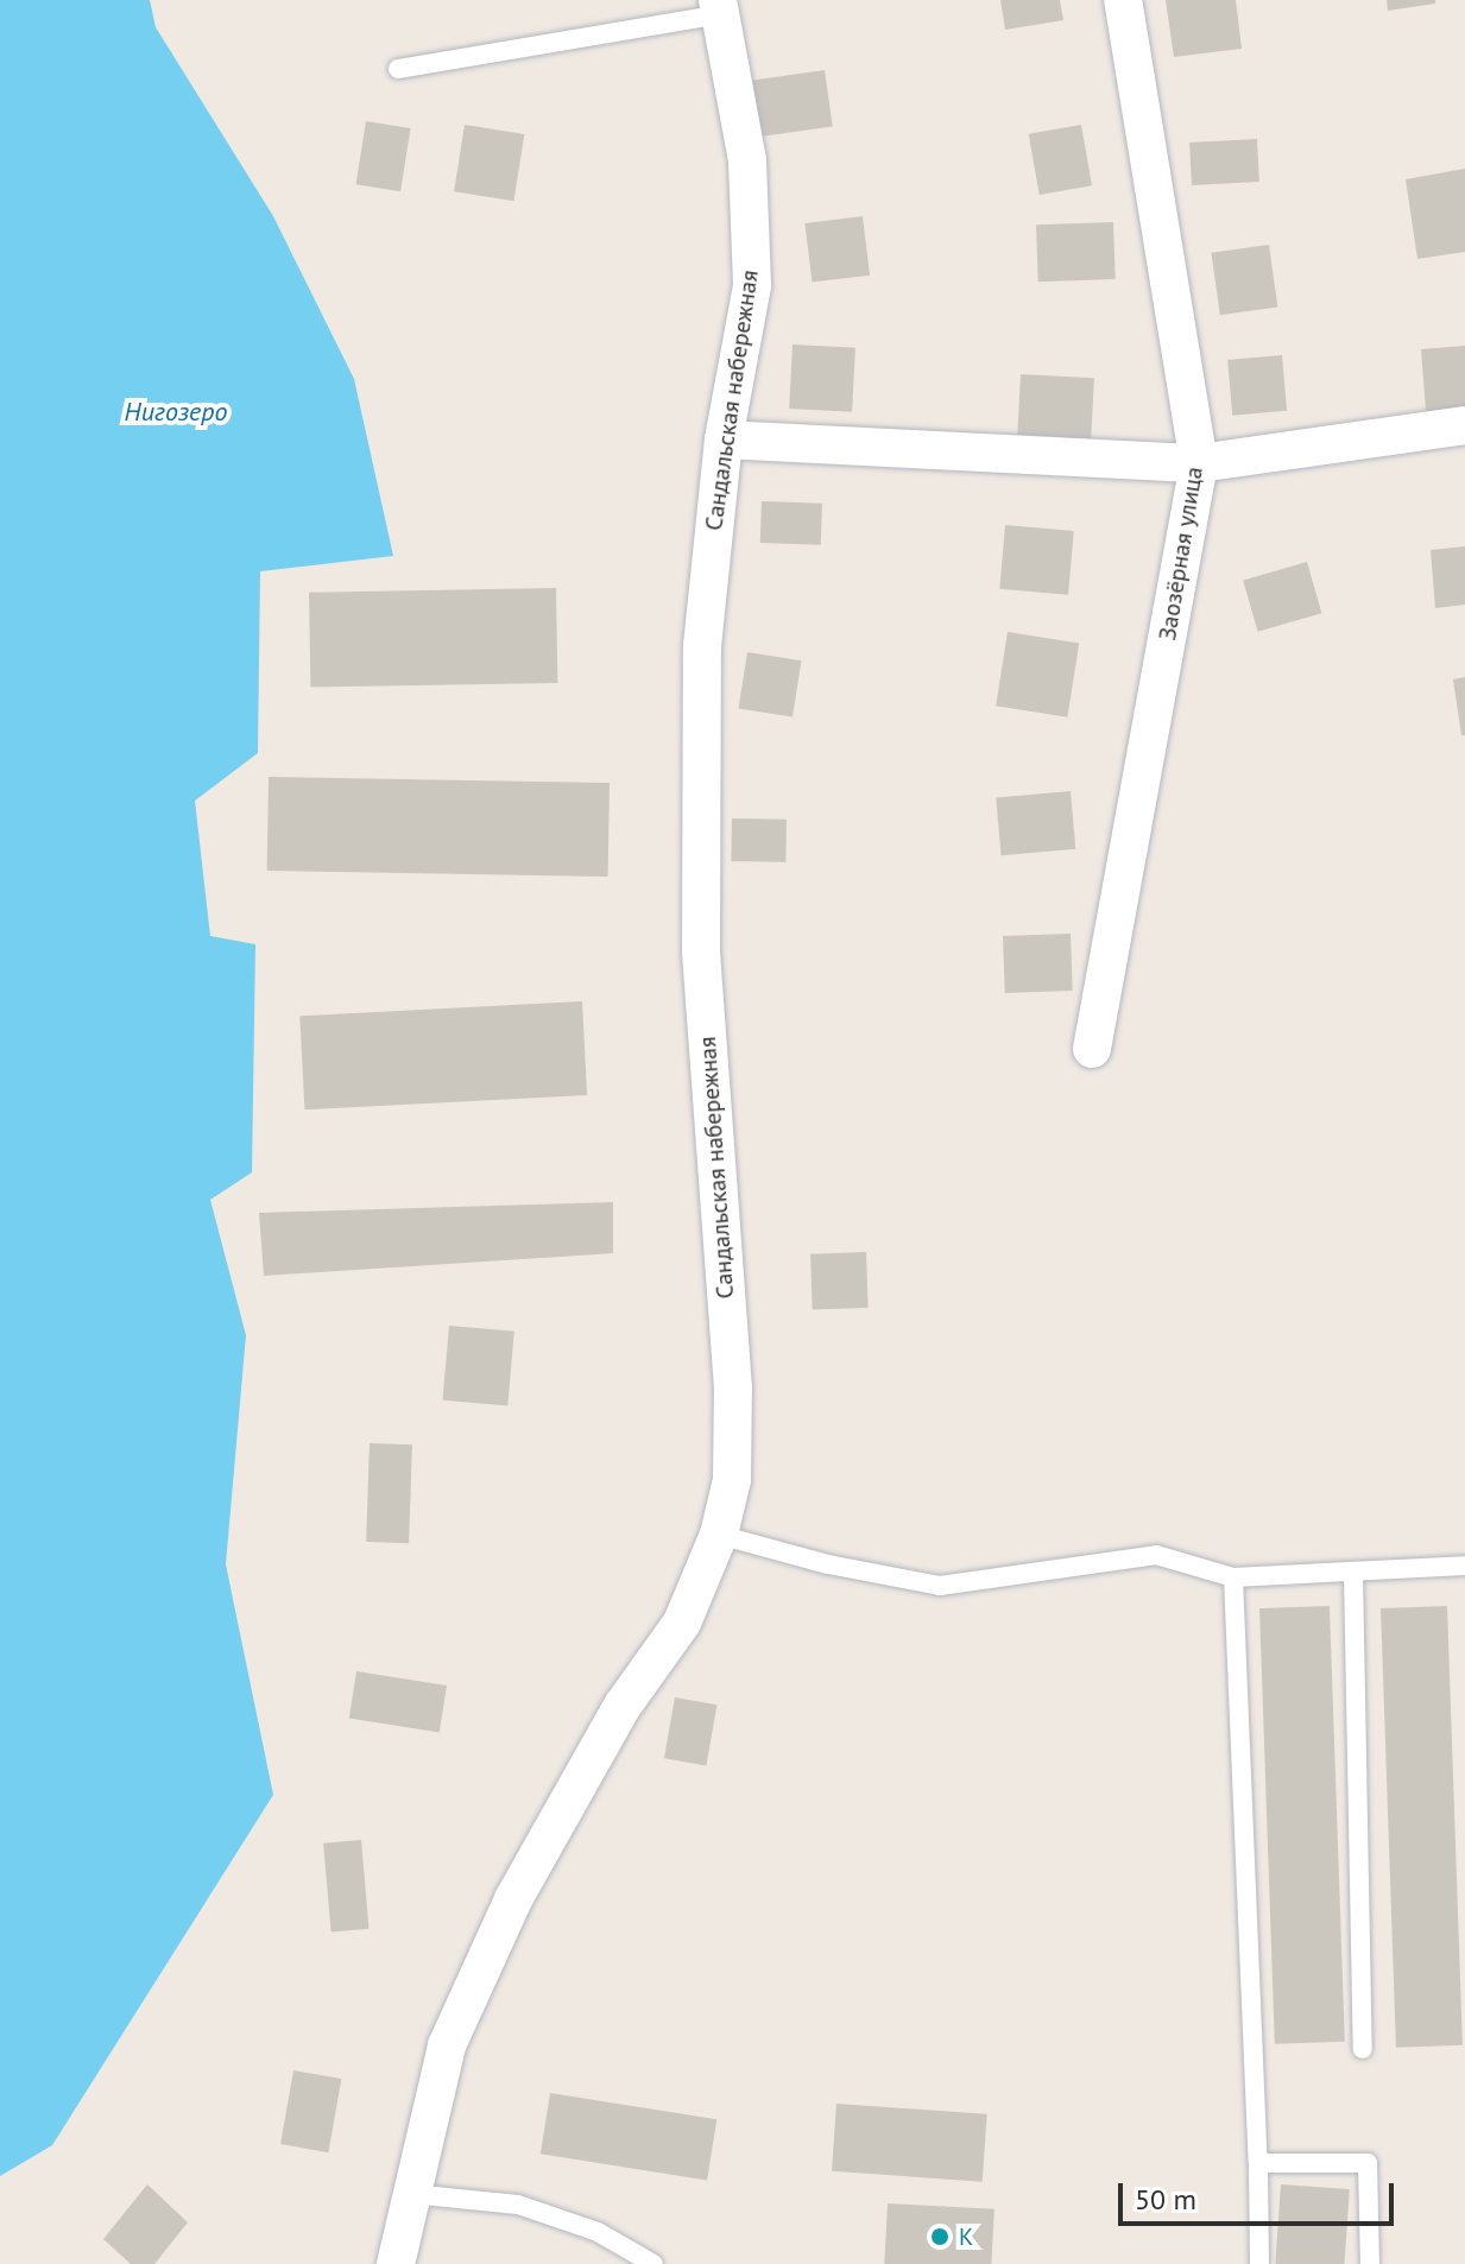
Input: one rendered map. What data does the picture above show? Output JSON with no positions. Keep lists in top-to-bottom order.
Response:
{
  "streets": {
    "street": ["Сандальская набережная", "Заозёрная улица"]
  },
  "water": ["Нигозеро"],
  "places": ["К"],
  "scale_bar": "50 m"
}
